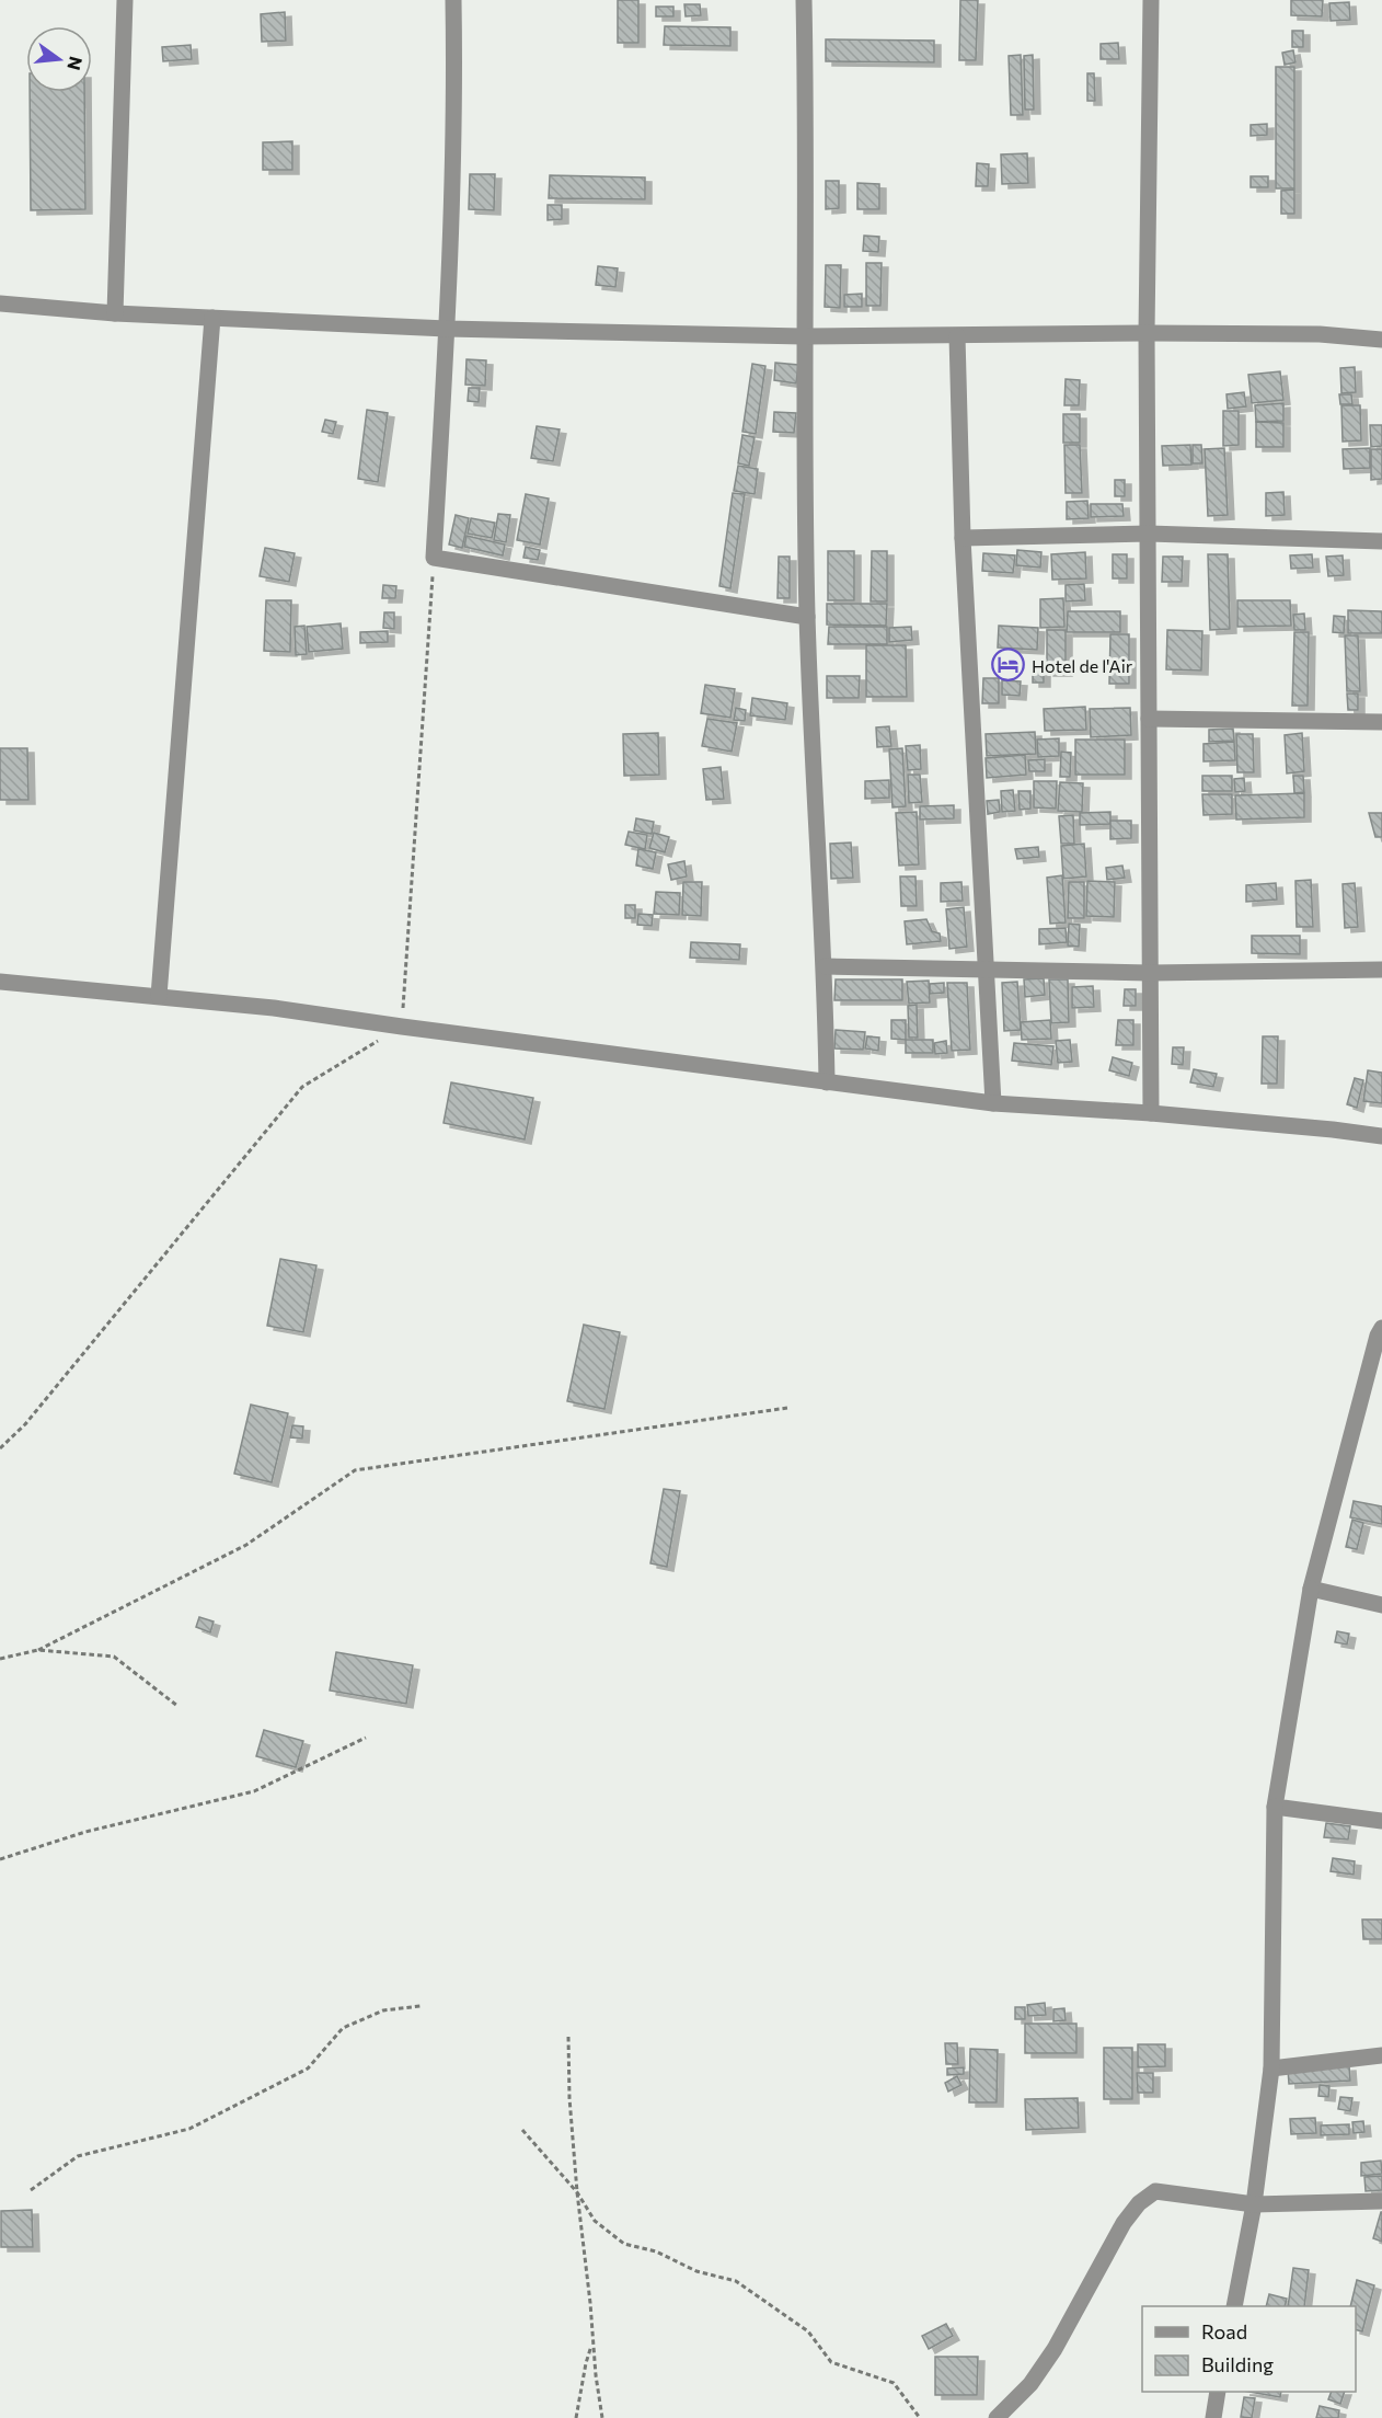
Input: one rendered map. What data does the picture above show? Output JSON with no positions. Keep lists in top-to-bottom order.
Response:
{
  "places": {
    "hotel": ["Hotel de l'Air"]
  },
  "legend": ["Road", "Building"],
  "north": "right"
}
